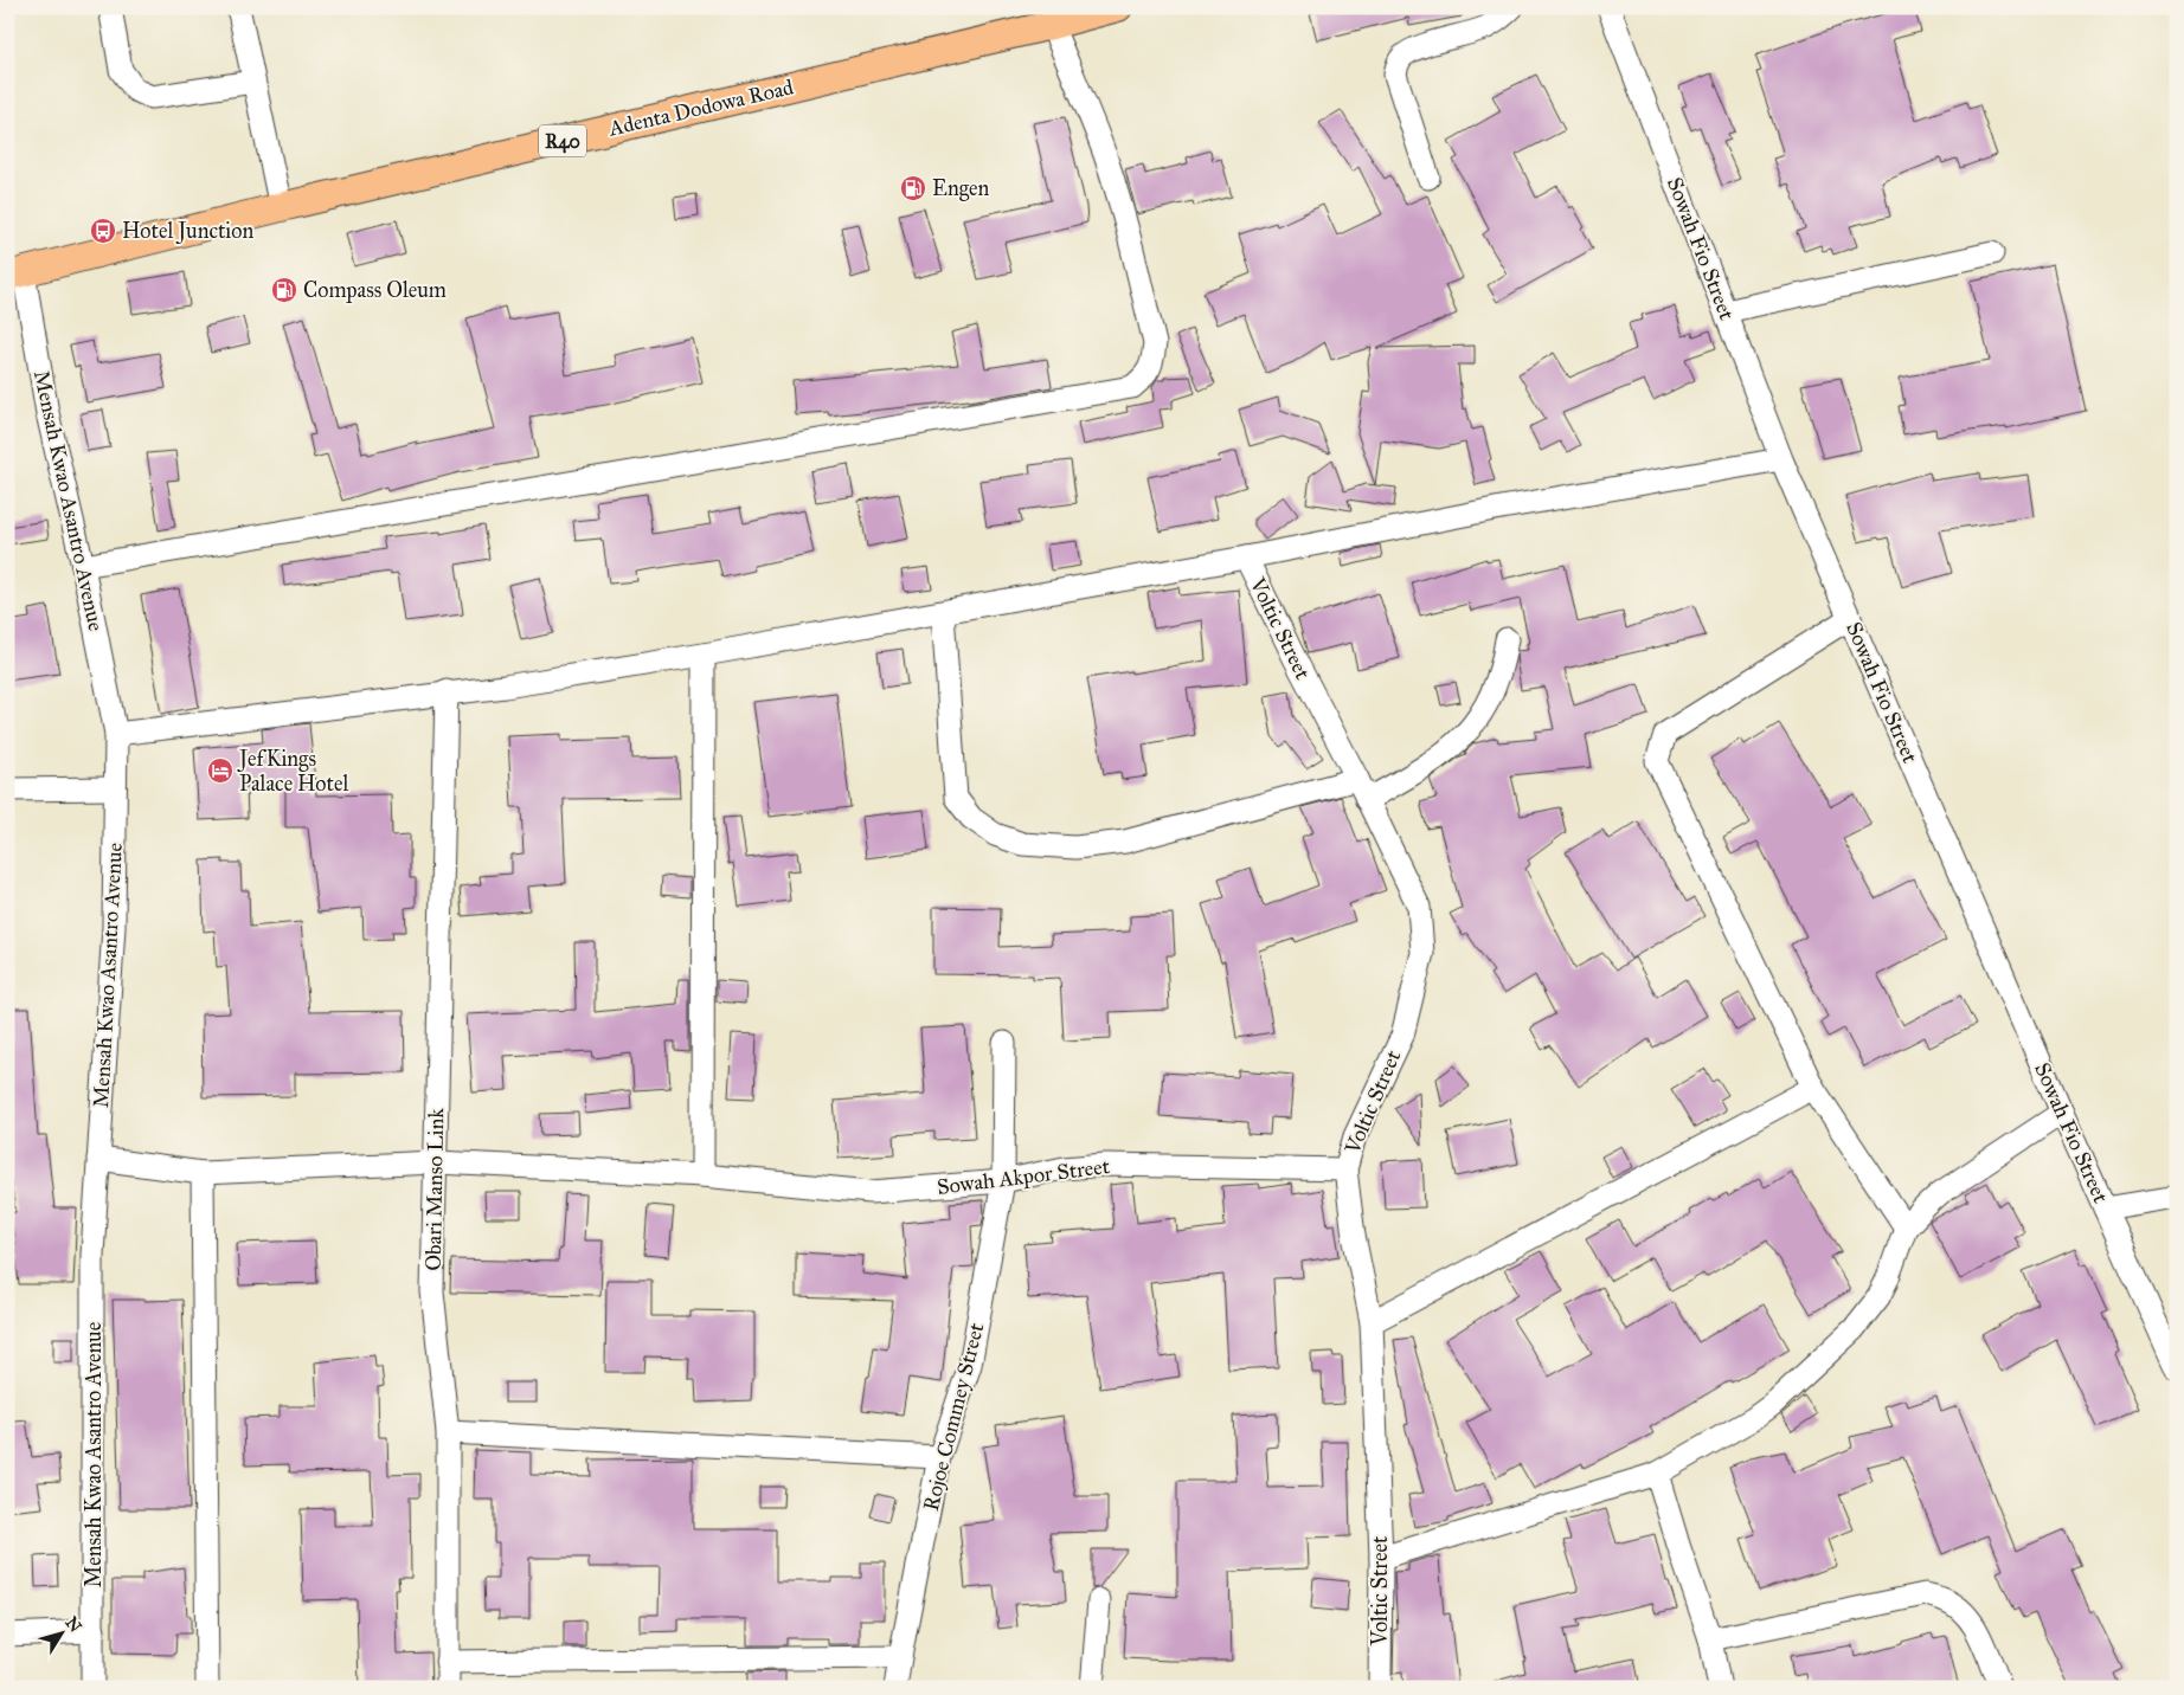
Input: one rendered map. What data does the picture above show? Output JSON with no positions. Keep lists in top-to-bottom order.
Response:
{
  "streets": {
    "main road": ["Adenta Dodowa Road", "R40"],
    "street": [
      "Sowah Fio Street",
      "Mensah Kwao Asantro Avenue",
      "Voltic Street",
      "Sowah Akpor Street",
      "Obari Manso Link",
      "Rojoe Commey Street"
    ]
  },
  "crossings": [
    ["Adenta Dodowa Road", "Mensah Kwao Asantro Avenue"],
    ["Mensah Kwao Asantro Avenue", "Sowah Akpor Street"],
    ["Voltic Street", "Sowah Akpor Street"],
    ["Sowah Akpor Street", "Obari Manso Link"],
    ["Sowah Akpor Street", "Rojoe Commey Street"]
  ],
  "places": {
    "fuel station": ["Engen", "Compass Oleum"],
    "bus stop": ["Hotel Junction"],
    "hotel": ["JefKings Palace Hotel"]
  },
  "north": "top right"
}
